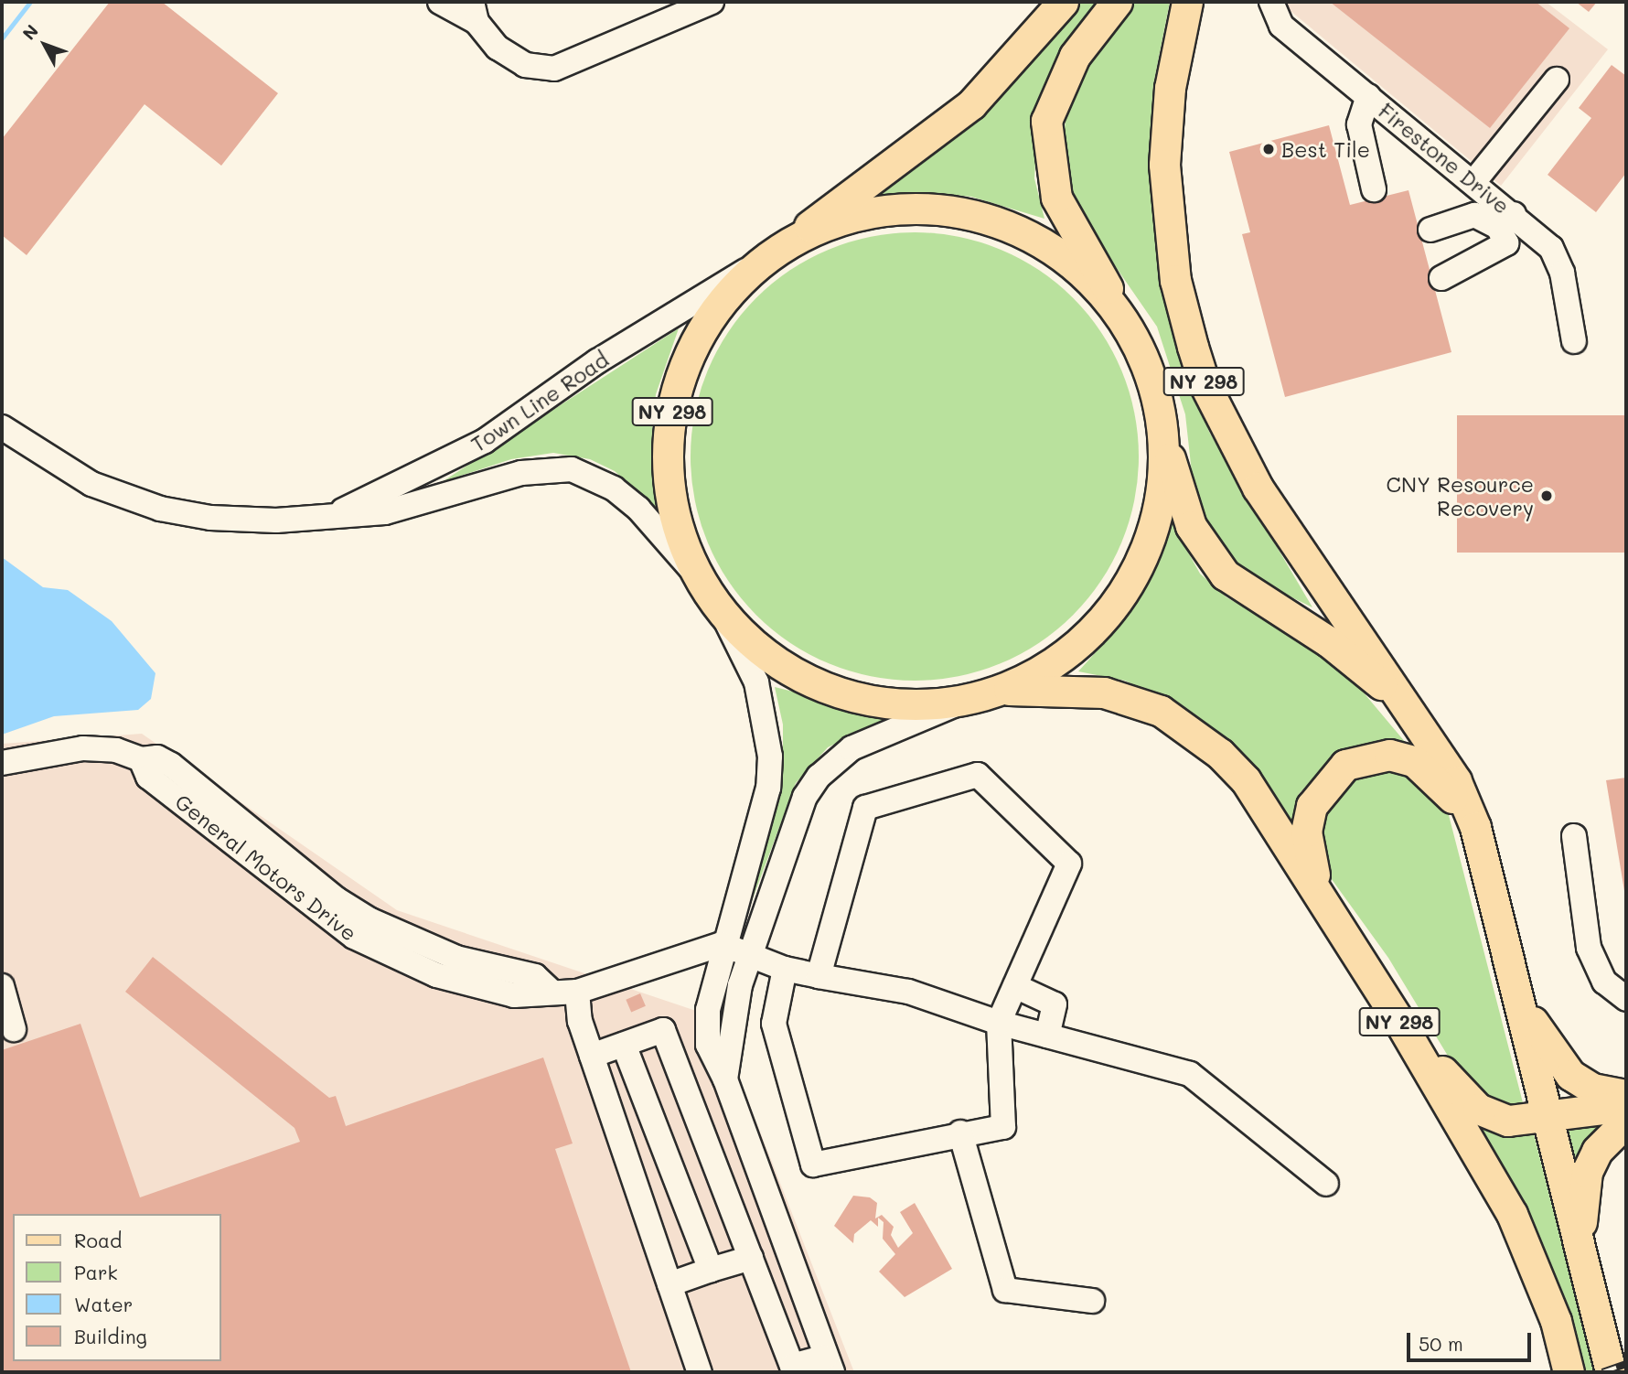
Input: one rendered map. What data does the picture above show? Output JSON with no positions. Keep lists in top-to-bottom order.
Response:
{
  "streets": {
    "main road": ["NY 298"],
    "street": ["Firestone Drive", "Town Line Road", "General Motors Drive"]
  },
  "crossings": [
    ["NY 298", "Town Line Road"]
  ],
  "places": ["Best Tile", "CNY Resource Recovery"],
  "legend": [
    "Road",
    "Park",
    "Water",
    "Building"
  ],
  "scale_bar": "50 m",
  "north": "top left"
}
